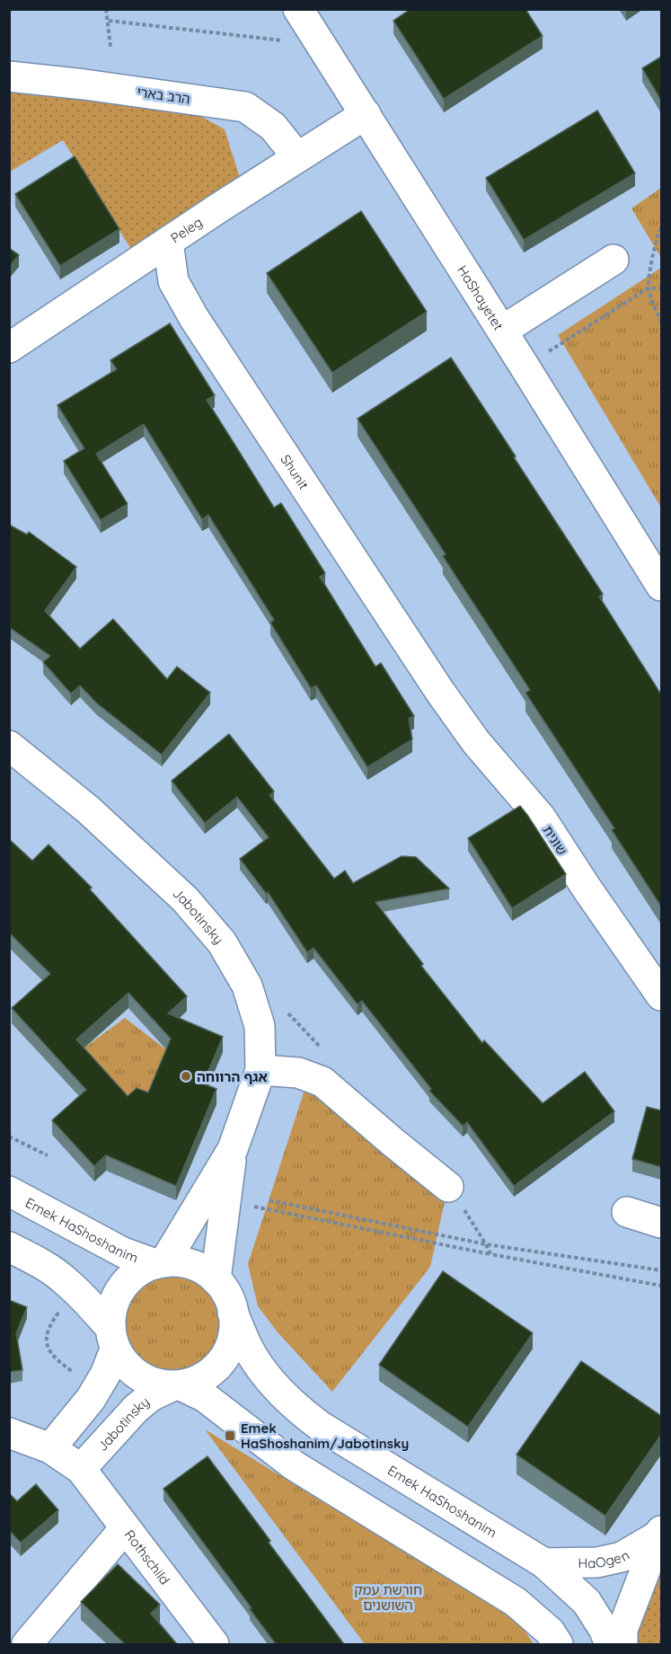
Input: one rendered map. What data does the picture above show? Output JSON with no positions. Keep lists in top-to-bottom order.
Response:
{
  "streets": {
    "street": [
      "הרב בארי",
      "Peleg",
      "HaShayetet",
      "Shunit",
      "שונית",
      "Jabotinsky",
      "Emek HaShoshanim",
      "HaOgen",
      "Rothschild"
    ]
  },
  "crossings": [
    ["הרב בארי", "Peleg"],
    ["Peleg", "HaShayetet"],
    ["Peleg", "Shunit"],
    ["Shunit", "שונית"],
    ["Jabotinsky", "Emek HaShoshanim"],
    ["Jabotinsky", "Rothschild"],
    ["Emek HaShoshanim", "HaOgen"]
  ],
  "parks": ["חורשת עמק השושנים"],
  "places": {
    "other": ["אגף הרווחה"],
    "transit": ["Emek HaShoshanim/Jabotinsky"]
  }
}
